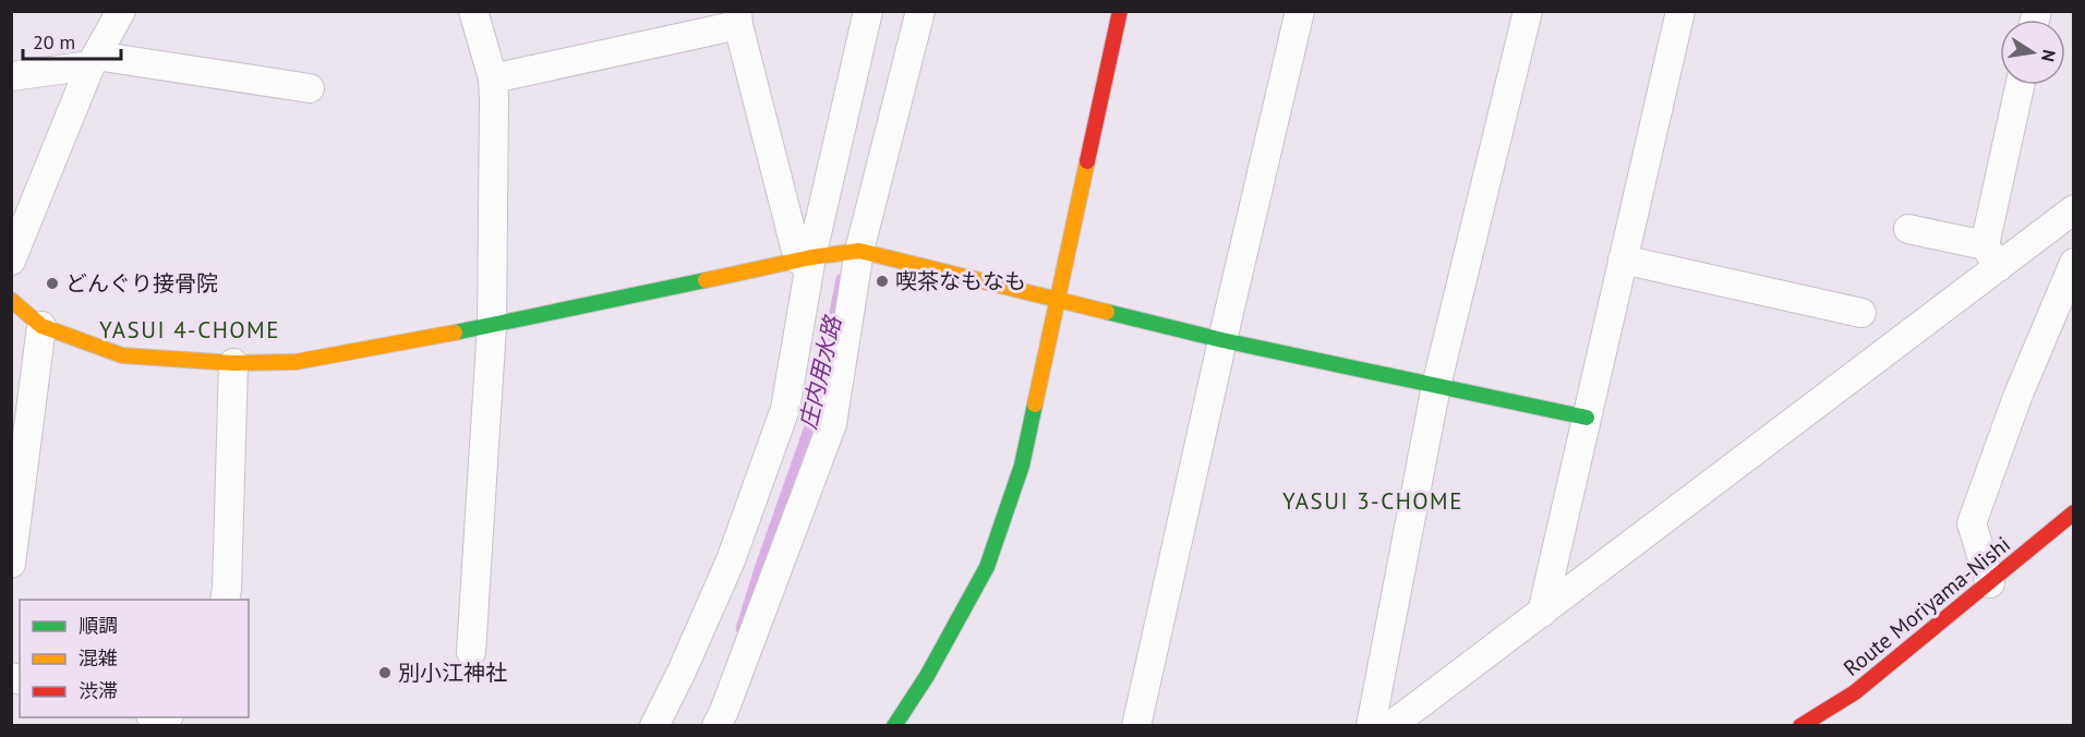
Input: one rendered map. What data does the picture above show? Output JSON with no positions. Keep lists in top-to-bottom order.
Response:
{
  "streets": {
    "street": ["Route Moriyama-Nishi"]
  },
  "districts": ["YASUI 4-CHOME", "YASUI 3-CHOME"],
  "water": ["庄内用水路"],
  "places": ["喫茶なもなも", "どんぐり接骨院", "別小江神社"],
  "legend": ["順調", "混雑", "渋滞"],
  "scale_bar": "20 m",
  "north": "right"
}
